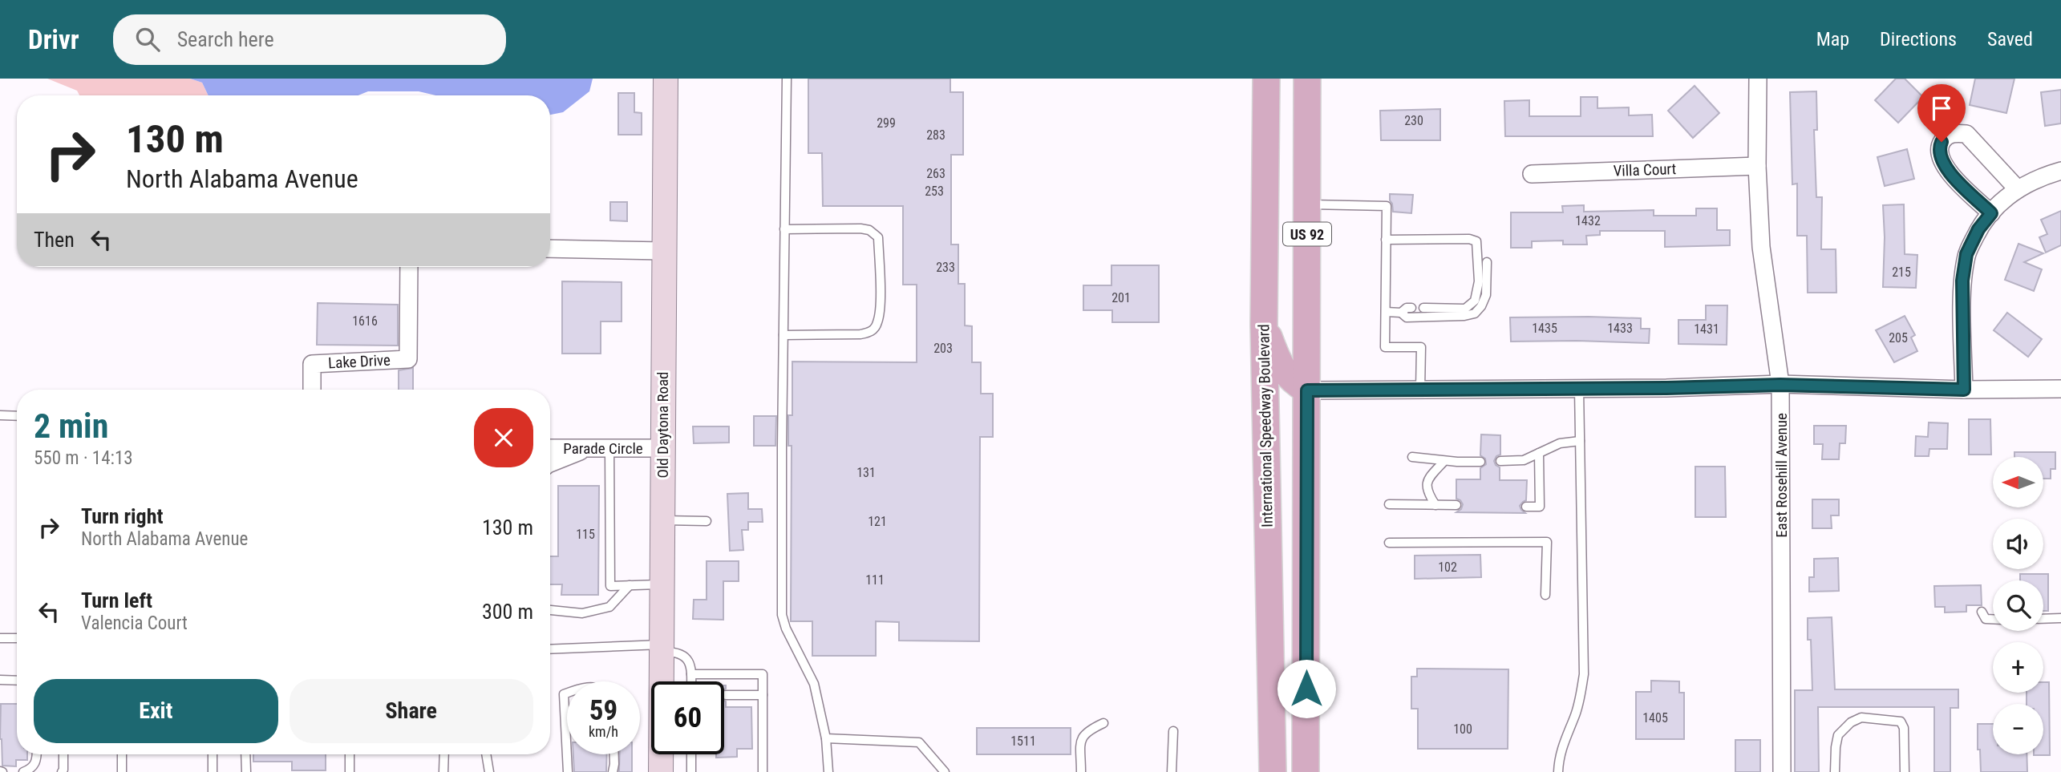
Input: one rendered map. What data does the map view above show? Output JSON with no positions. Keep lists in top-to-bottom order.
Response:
{
  "streets": {
    "main road": ["US 92", "International Speedway Boulevard"],
    "street": [
      "Villa Court",
      "Lake Drive",
      "Old Daytona Road",
      "Parade Circle",
      "East Rosehill Avenue"
    ]
  },
  "crossings": [
    ["Villa Court", "East Rosehill Avenue"],
    ["Old Daytona Road", "Parade Circle"]
  ],
  "house_numbers": [
    "230",
    "299",
    "283",
    "263",
    "253",
    "1432",
    "233",
    "215",
    "201",
    "1616",
    "1435",
    "1433",
    "1431",
    "205",
    "203",
    "131",
    "121",
    "115",
    "102",
    "111",
    "1405",
    "100",
    "1511"
  ],
  "north": "left",
  "page": {
    "header": "Drivr",
    "search": "Search here",
    "nav": ["Map", "Directions", "Saved"],
    "turn": ["130 m", "North Alabama Avenue"],
    "then": "Then",
    "heading": ["2 min", "550 m · 14:13"],
    "map_buttons": ["+", "−"],
    "list": [
      {
        "name": "Turn right",
        "note": "North Alabama Avenue",
        "value": "130 m"
      },
      {
        "name": "Turn left",
        "note": "Valencia Court",
        "value": "300 m"
      }
    ],
    "buttons": ["Exit", "Share"],
    "speed": "59 km/h",
    "limit": "60"
  }
}
